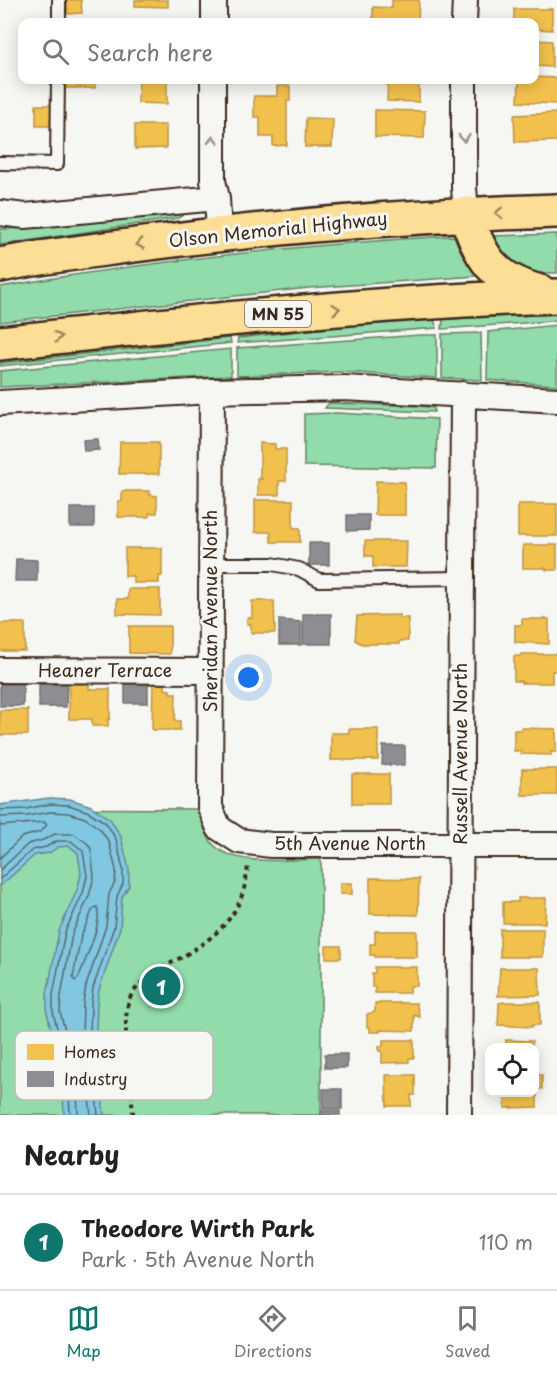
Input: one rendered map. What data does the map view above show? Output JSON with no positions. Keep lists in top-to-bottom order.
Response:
{
  "streets": {
    "main road": ["Olson Memorial Highway", "MN 55"],
    "street": [
      "Sheridan Avenue North",
      "Heaner Terrace",
      "Russell Avenue North",
      "5th Avenue North"
    ]
  },
  "crossings": [
    ["Sheridan Avenue North", "Heaner Terrace"],
    ["Sheridan Avenue North", "5th Avenue North"],
    ["Russell Avenue North", "5th Avenue North"]
  ],
  "legend": ["Homes", "Industry"],
  "page": {
    "search": "Search here",
    "pins": "1",
    "heading": "Nearby",
    "list": [
      {
        "mark": "1",
        "name": "Theodore Wirth Park",
        "note": "Park · 5th Avenue North",
        "value": "110 m"
      }
    ],
    "nav": ["Map", "Directions", "Saved"]
  }
}
